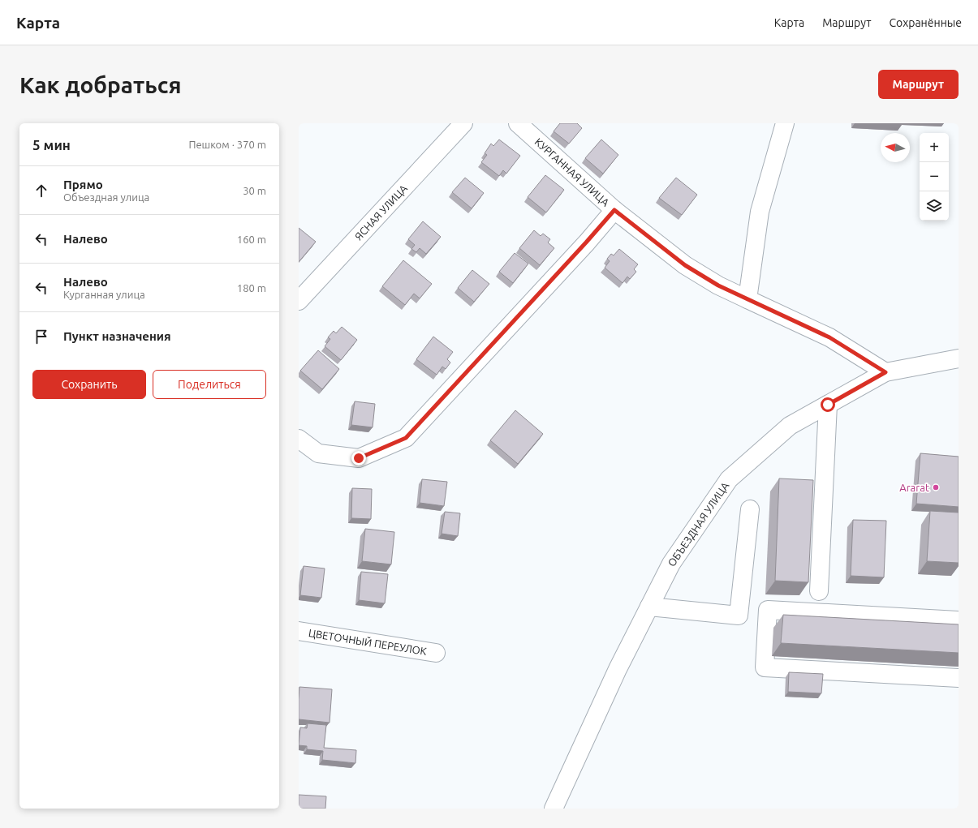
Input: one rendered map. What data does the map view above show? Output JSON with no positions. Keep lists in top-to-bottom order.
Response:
{
  "streets": {
    "street": [
      "КУРГАННАЯ УЛИЦА",
      "ЯСНАЯ УЛИЦА",
      "ОБЪЕЗДНАЯ УЛИЦА",
      "ЦВЕТОЧНЫЙ ПЕРЕУЛОК"
    ]
  },
  "places": ["Ararat"],
  "north": "left",
  "page": {
    "header": "Карта",
    "nav": ["Карта", "Маршрут", "Сохранённые"],
    "buttons": [
      "Маршрут",
      ["Сохранить", "Поделиться"]
    ],
    "title": "Как добраться",
    "heading": ["5 мин", "Пешком · 370 m"],
    "map_buttons": ["+", "−"],
    "list": [
      ["Прямо", "Объездная улица", "30 m"],
      ["Налево", "160 m"],
      ["Налево", "Курганная улица", "180 m"],
      "Пункт назначения"
    ]
  }
}
